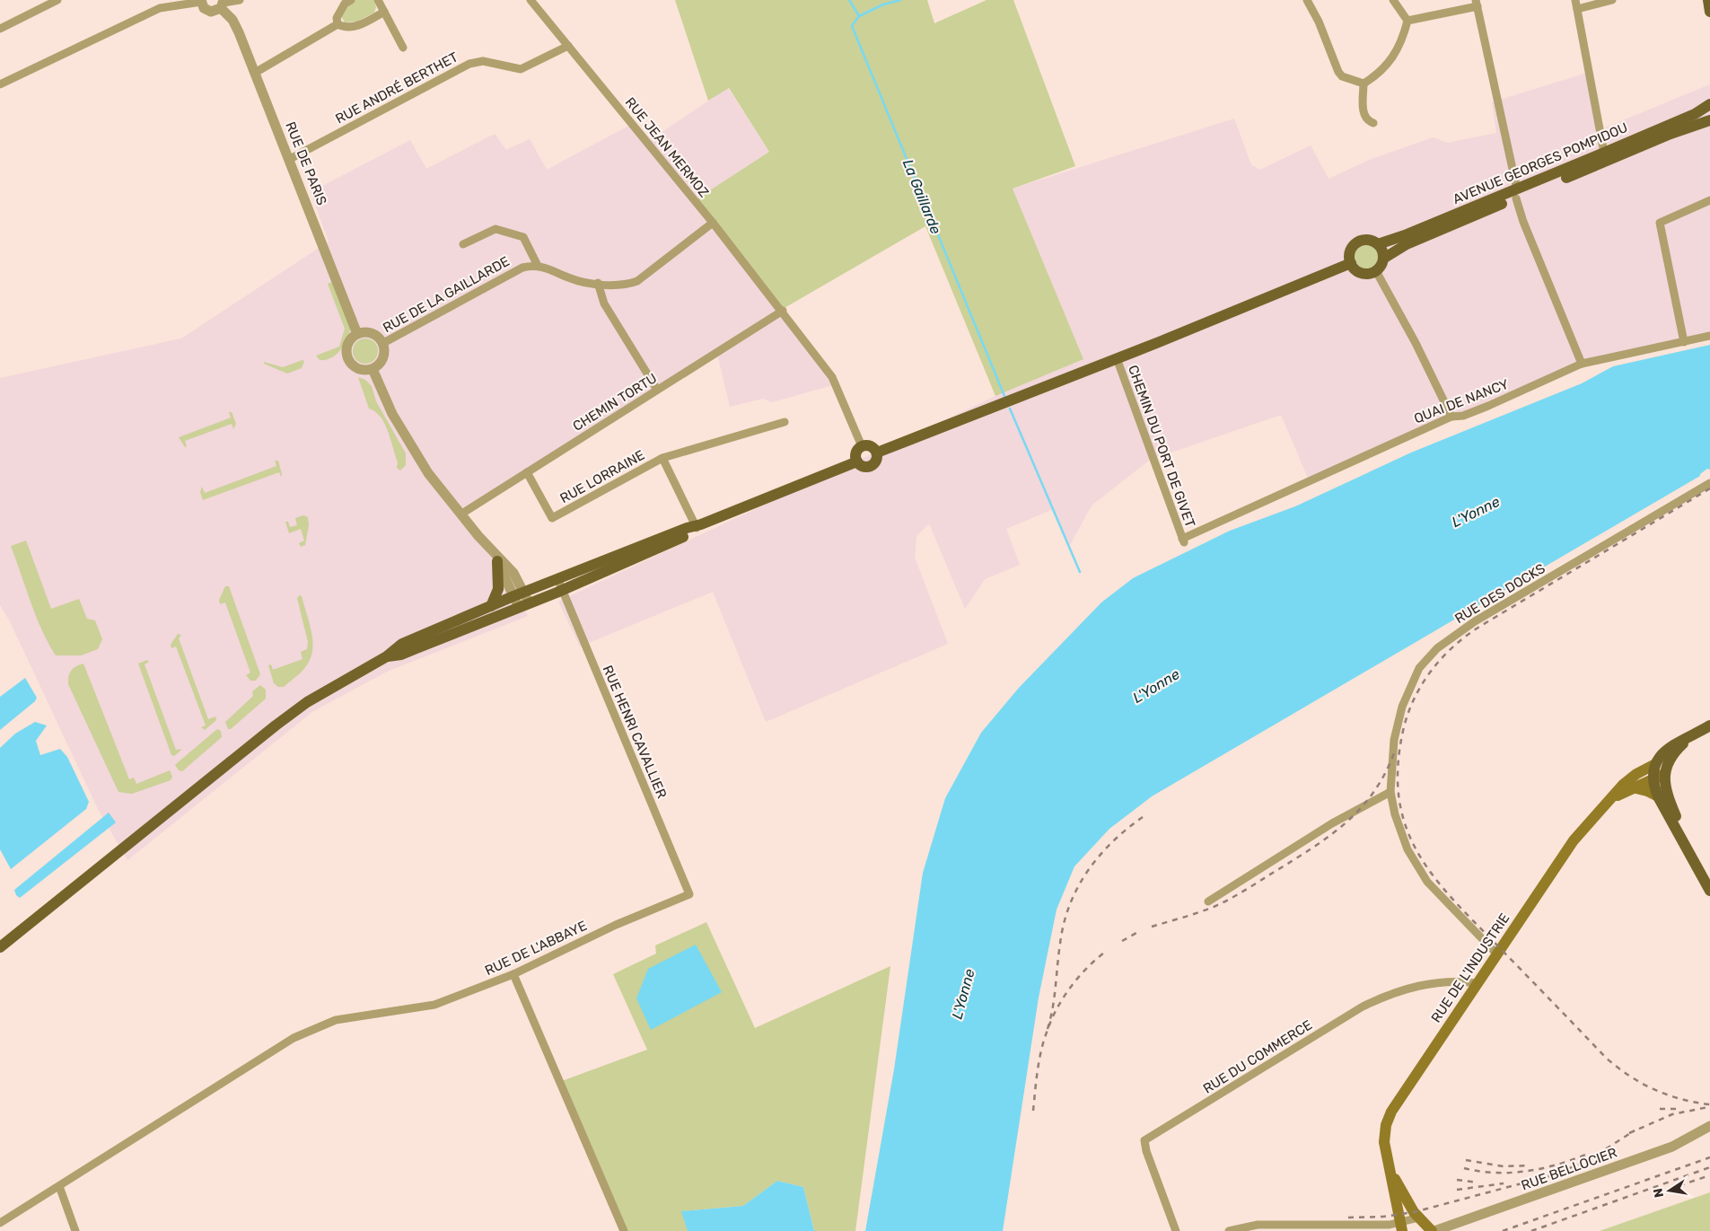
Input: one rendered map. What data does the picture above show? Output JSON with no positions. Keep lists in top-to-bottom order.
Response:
{
  "streets": {
    "main road": ["AVENUE GEORGES POMPIDOU", "RUE DE L'INDUSTRIE"],
    "street": [
      "RUE ANDRÉ BERTHET",
      "RUE JEAN MERMOZ",
      "RUE DE PARIS",
      "RUE DE LA GAILLARDE",
      "QUAI DE NANCY",
      "CHEMIN TORTU",
      "CHEMIN DU PORT DE GIVET",
      "RUE LORRAINE",
      "RUE DES DOCKS",
      "RUE HENRI CAVALLIER",
      "RUE DE L'ABBAYE",
      "RUE DU COMMERCE",
      "RUE BELLOCIER"
    ]
  },
  "crossings": [
    ["RUE ANDRÉ BERTHET", "RUE JEAN MERMOZ"],
    ["RUE ANDRÉ BERTHET", "RUE DE PARIS"],
    ["RUE JEAN MERMOZ", "CHEMIN TORTU"],
    ["RUE DE PARIS", "RUE DE LA GAILLARDE"],
    ["QUAI DE NANCY", "CHEMIN DU PORT DE GIVET"],
    ["CHEMIN TORTU", "RUE LORRAINE"],
    ["RUE DES DOCKS", "RUE DE L'INDUSTRIE"],
    ["RUE HENRI CAVALLIER", "RUE DE L'ABBAYE"],
    ["RUE DE L'INDUSTRIE", "RUE DU COMMERCE"]
  ],
  "water": ["La Gaillarde", "L'Yonne"],
  "north": "left"
}
